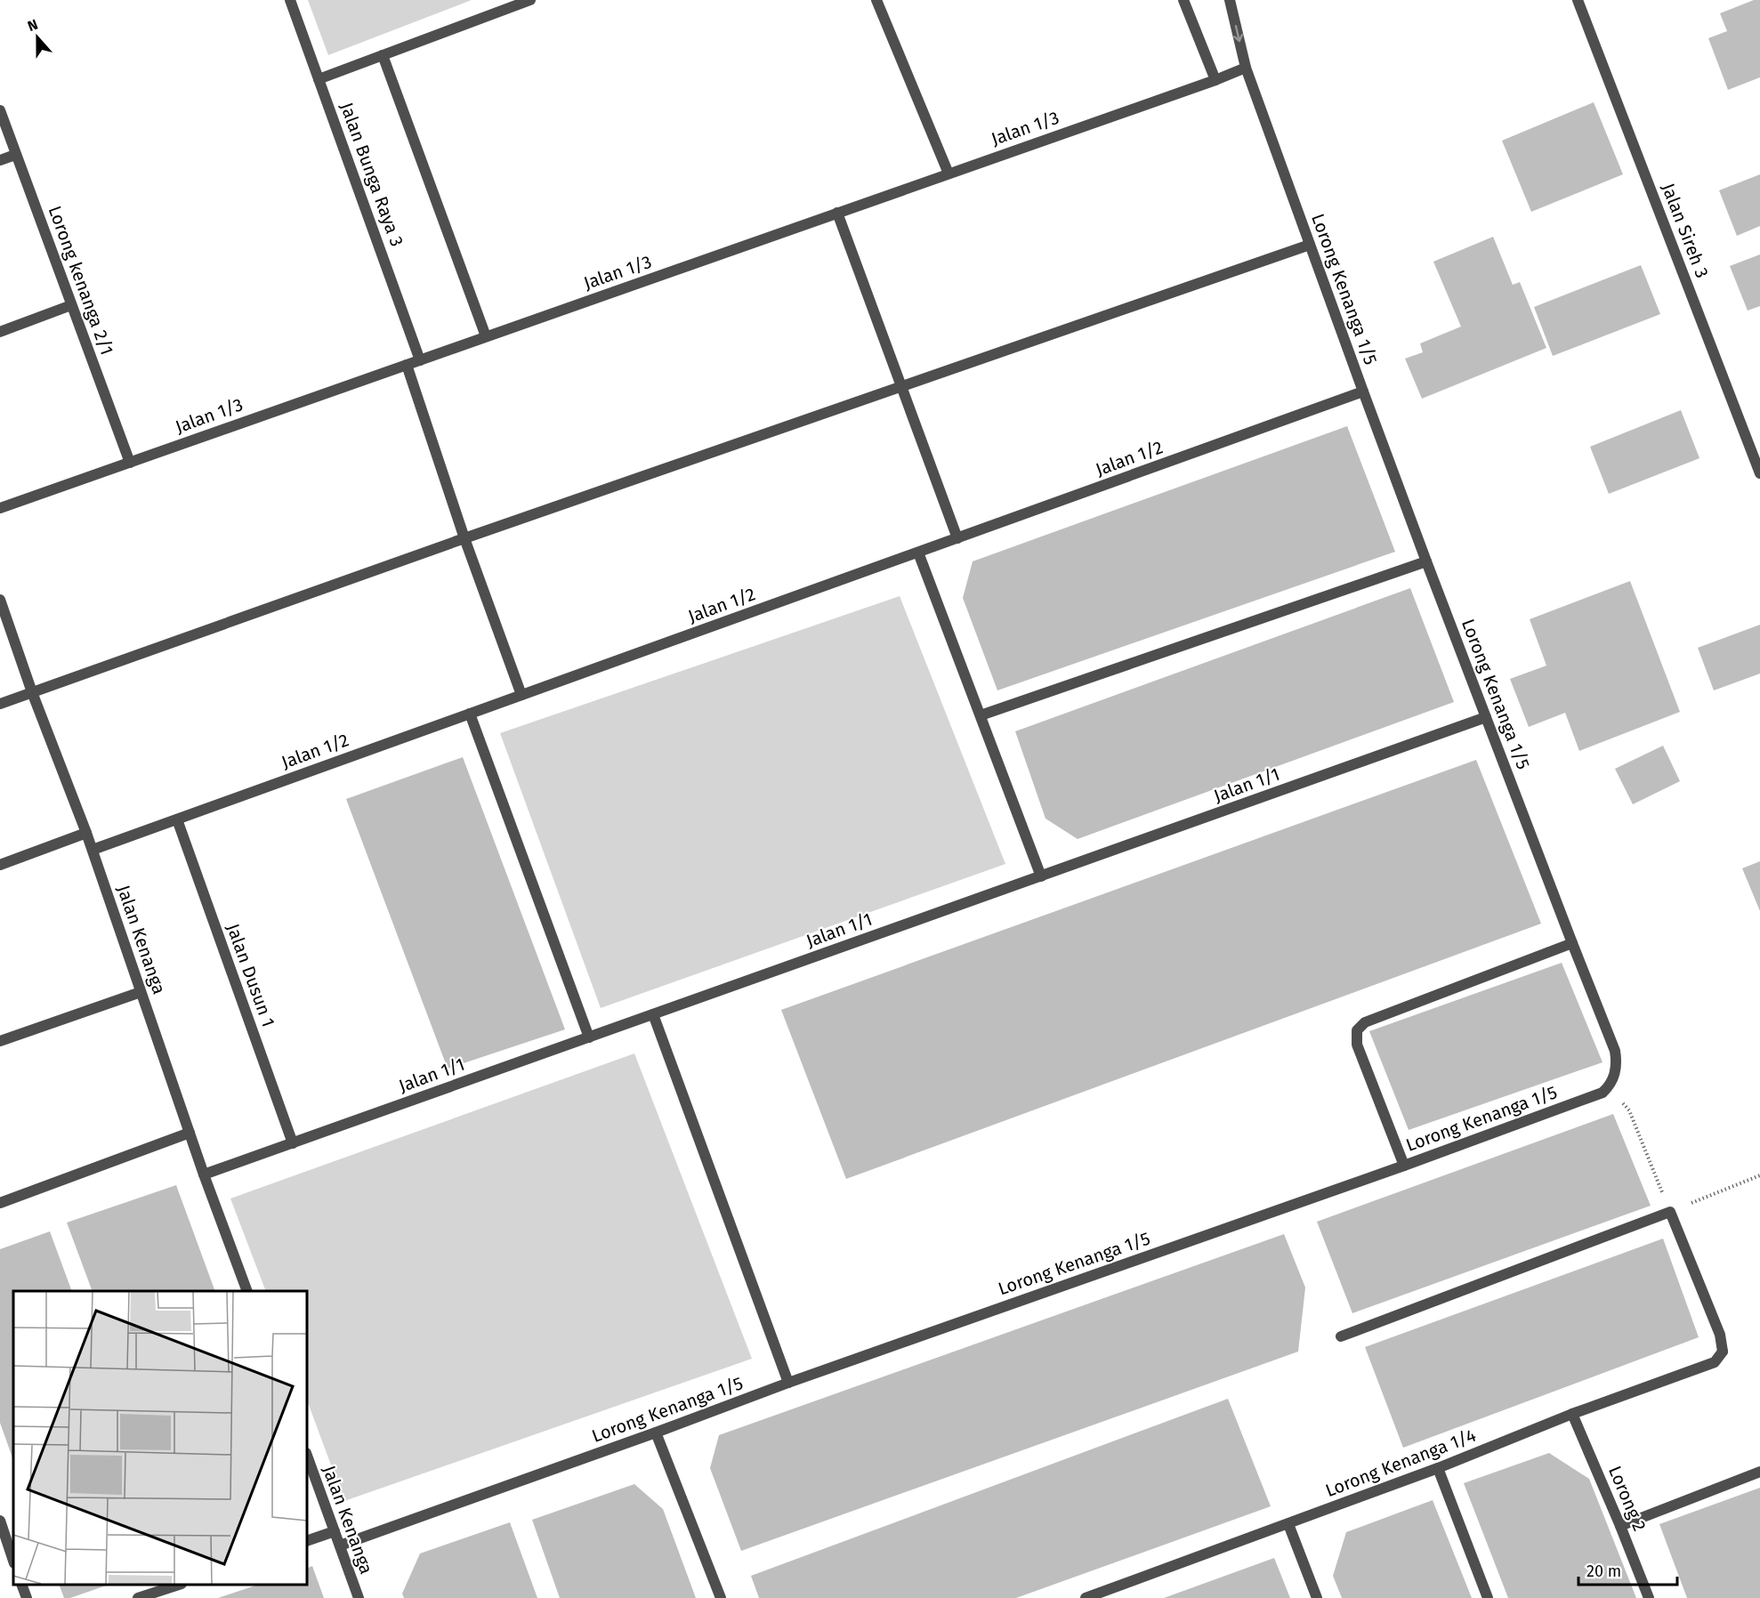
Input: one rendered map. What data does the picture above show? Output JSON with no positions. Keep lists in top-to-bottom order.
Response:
{
  "streets": {
    "street": [
      "Jalan 1/3",
      "Jalan Bunga Raya 3",
      "Jalan Sireh 3",
      "Lorong kenanga 2/1",
      "Lorong Kenanga 1/5",
      "Jalan 1/2",
      "Jalan 1/1",
      "Jalan Kenanga",
      "Jalan Dusun 1",
      "Lorong Kenanga 1/4",
      "Lorong 2"
    ]
  },
  "crossings": [
    ["Jalan 1/3", "Jalan Bunga Raya 3"],
    ["Jalan 1/3", "Lorong kenanga 2/1"],
    ["Jalan 1/3", "Lorong Kenanga 1/5"],
    ["Lorong Kenanga 1/5", "Jalan 1/2"],
    ["Lorong Kenanga 1/5", "Jalan 1/1"],
    ["Lorong Kenanga 1/5", "Jalan Kenanga"],
    ["Jalan 1/2", "Jalan Kenanga"],
    ["Jalan 1/2", "Jalan Dusun 1"],
    ["Jalan 1/1", "Jalan Kenanga"],
    ["Jalan 1/1", "Jalan Dusun 1"],
    ["Lorong Kenanga 1/4", "Lorong 2"]
  ],
  "scale_bar": "20 m",
  "north": "top"
}
